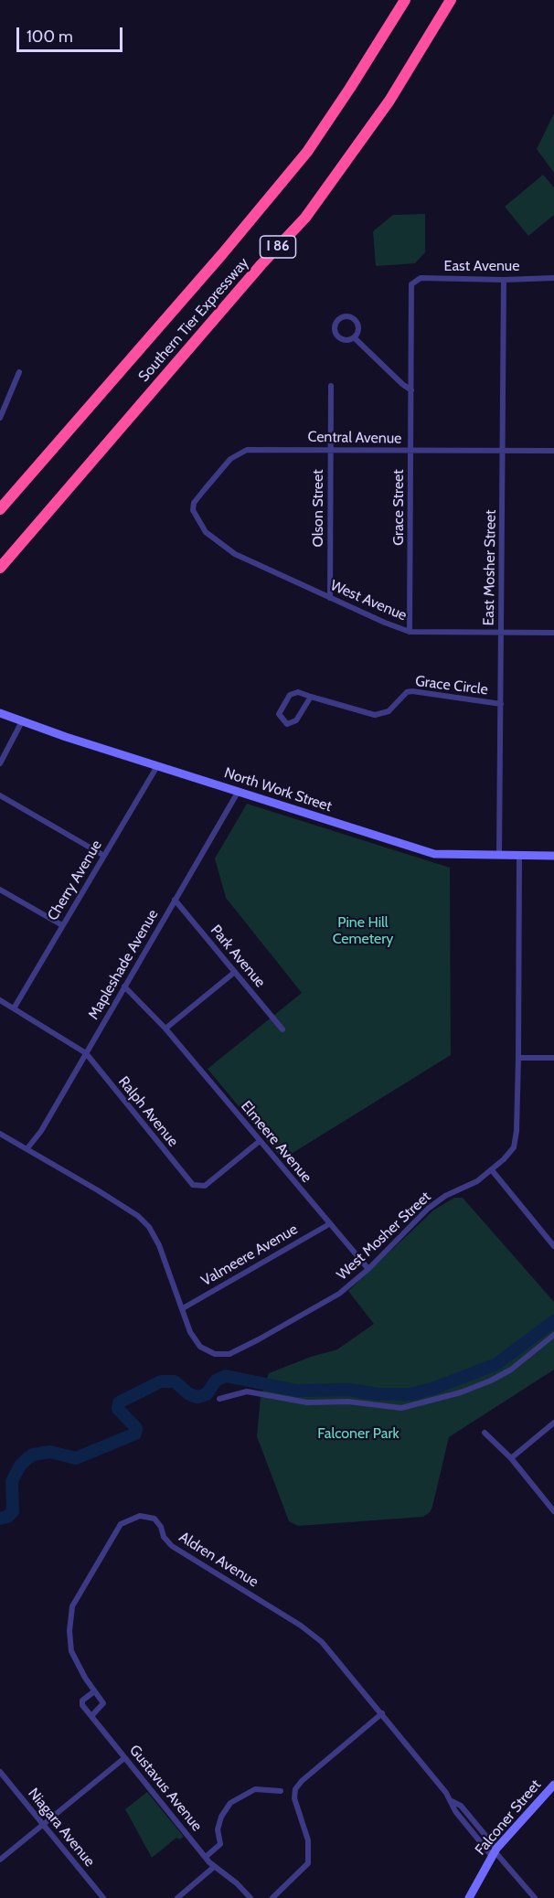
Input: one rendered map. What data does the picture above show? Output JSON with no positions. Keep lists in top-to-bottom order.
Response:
{
  "streets": {
    "highway": ["I 86", "Southern Tier Expressway"],
    "street": [
      "East Avenue",
      "Central Avenue",
      "Grace Street",
      "Olson Street",
      "East Mosher Street",
      "West Avenue",
      "Grace Circle",
      "North Work Street",
      "Cherry Avenue",
      "Park Avenue",
      "Mapleshade Avenue",
      "Ralph Avenue",
      "Elmeere Avenue",
      "West Mosher Street",
      "Valmeere Avenue",
      "Aldren Avenue",
      "Gustavus Avenue",
      "Falconer Street",
      "Niagara Avenue"
    ]
  },
  "crossings": [
    ["East Avenue", "Grace Street"],
    ["East Avenue", "East Mosher Street"],
    ["Central Avenue", "Grace Street"],
    ["Central Avenue", "Olson Street"],
    ["Central Avenue", "East Mosher Street"],
    ["Central Avenue", "West Avenue"],
    ["Grace Street", "West Avenue"],
    ["Olson Street", "West Avenue"],
    ["East Mosher Street", "West Avenue"],
    ["East Mosher Street", "Grace Circle"],
    ["East Mosher Street", "North Work Street"],
    ["North Work Street", "Cherry Avenue"],
    ["North Work Street", "Mapleshade Avenue"],
    ["North Work Street", "West Mosher Street"],
    ["Cherry Avenue", "Ralph Avenue"],
    ["Park Avenue", "Mapleshade Avenue"],
    ["Mapleshade Avenue", "Ralph Avenue"],
    ["Mapleshade Avenue", "Elmeere Avenue"],
    ["Ralph Avenue", "Elmeere Avenue"],
    ["Elmeere Avenue", "West Mosher Street"],
    ["Elmeere Avenue", "Valmeere Avenue"],
    ["West Mosher Street", "Valmeere Avenue"],
    ["Aldren Avenue", "Gustavus Avenue"],
    ["Aldren Avenue", "Falconer Street"]
  ],
  "parks": ["Pine Hill Cemetery", "Falconer Park"],
  "scale_bar": "100 m"
}
